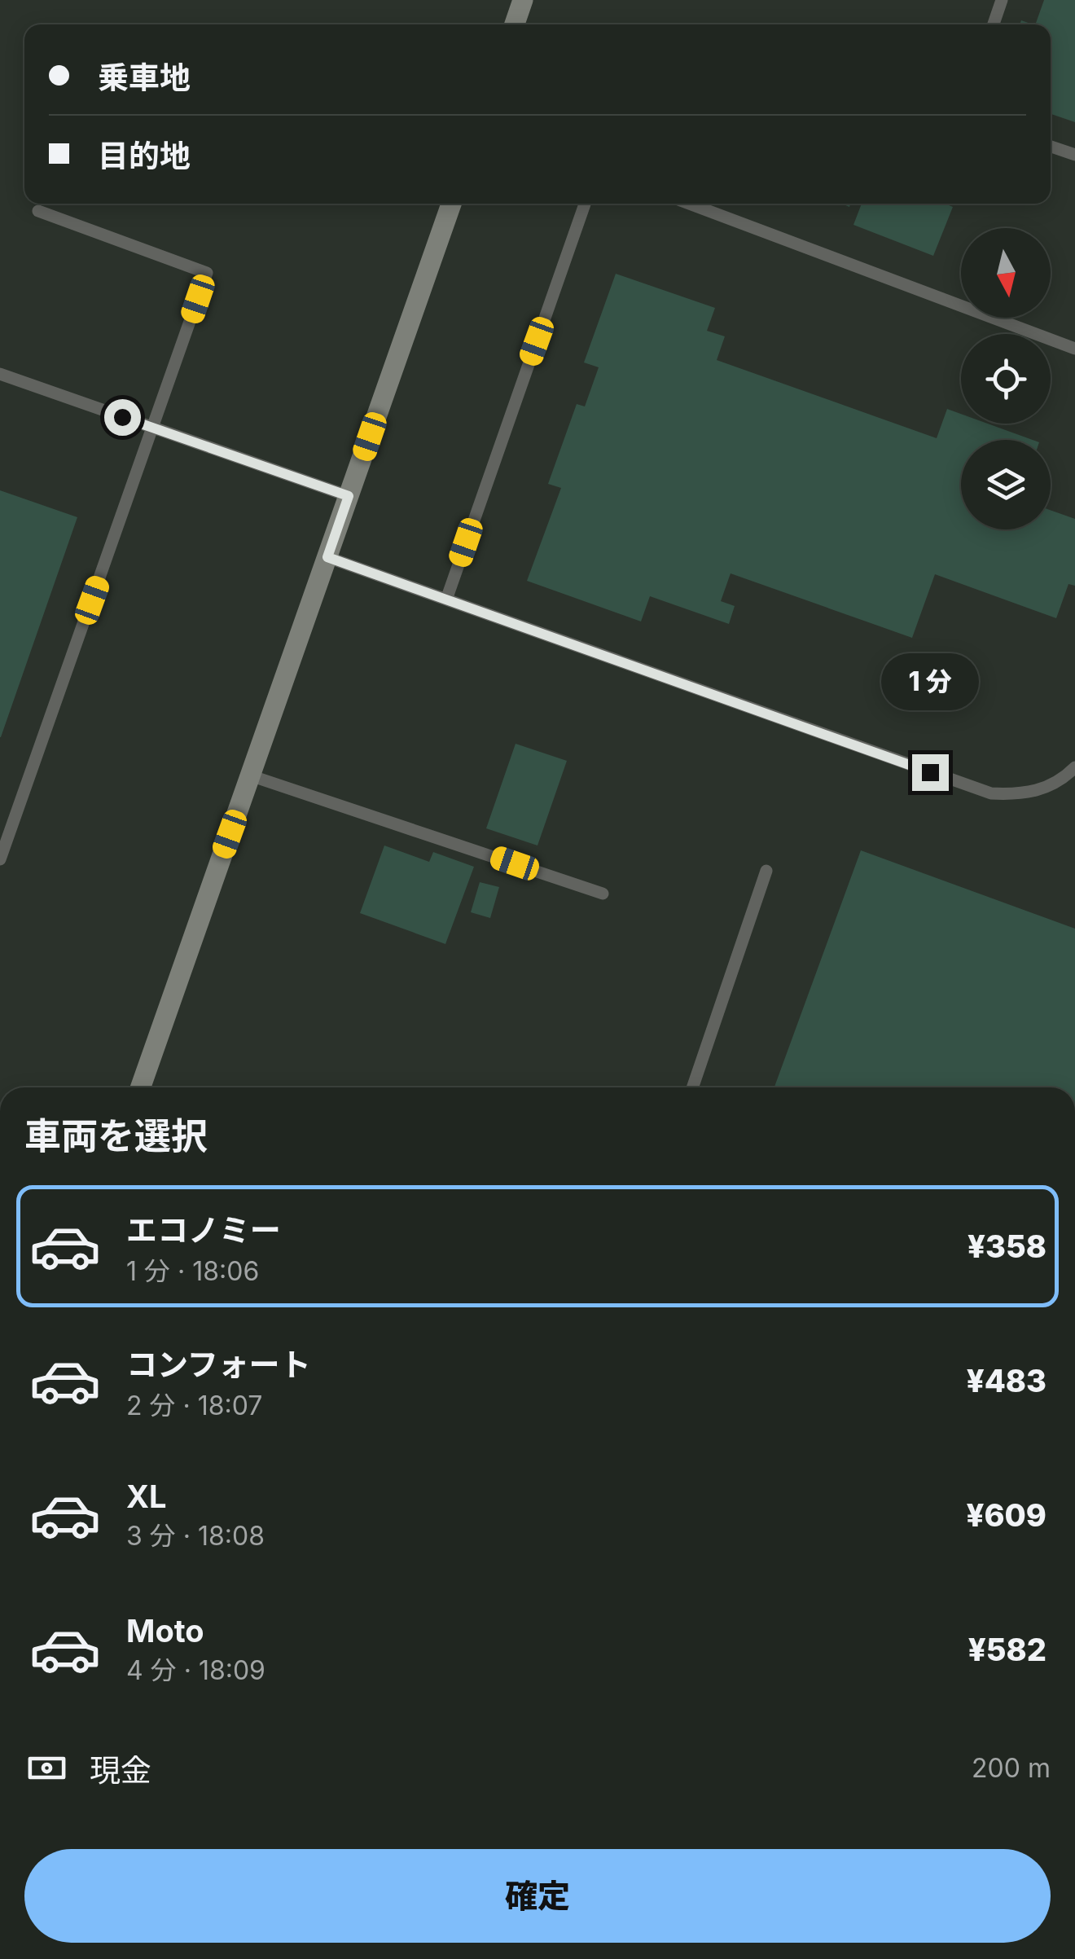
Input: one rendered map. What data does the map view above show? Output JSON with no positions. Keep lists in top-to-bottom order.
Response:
{
  "north": "bottom",
  "page": {
    "banner": ["乗車地", "目的地"],
    "bubble": "1 分",
    "heading": "車両を選択",
    "list": [
      {
        "name": "エコノミー",
        "note": "1 分 · 18:06",
        "value": "¥358"
      },
      {
        "name": "コンフォート",
        "note": "2 分 · 18:07",
        "value": "¥483"
      },
      {
        "name": "XL",
        "note": "3 分 · 18:08",
        "value": "¥609"
      },
      {
        "name": "Moto",
        "note": "4 分 · 18:09",
        "value": "¥582"
      }
    ],
    "pay": ["現金", "200 m"],
    "buttons": "確定"
  }
}
